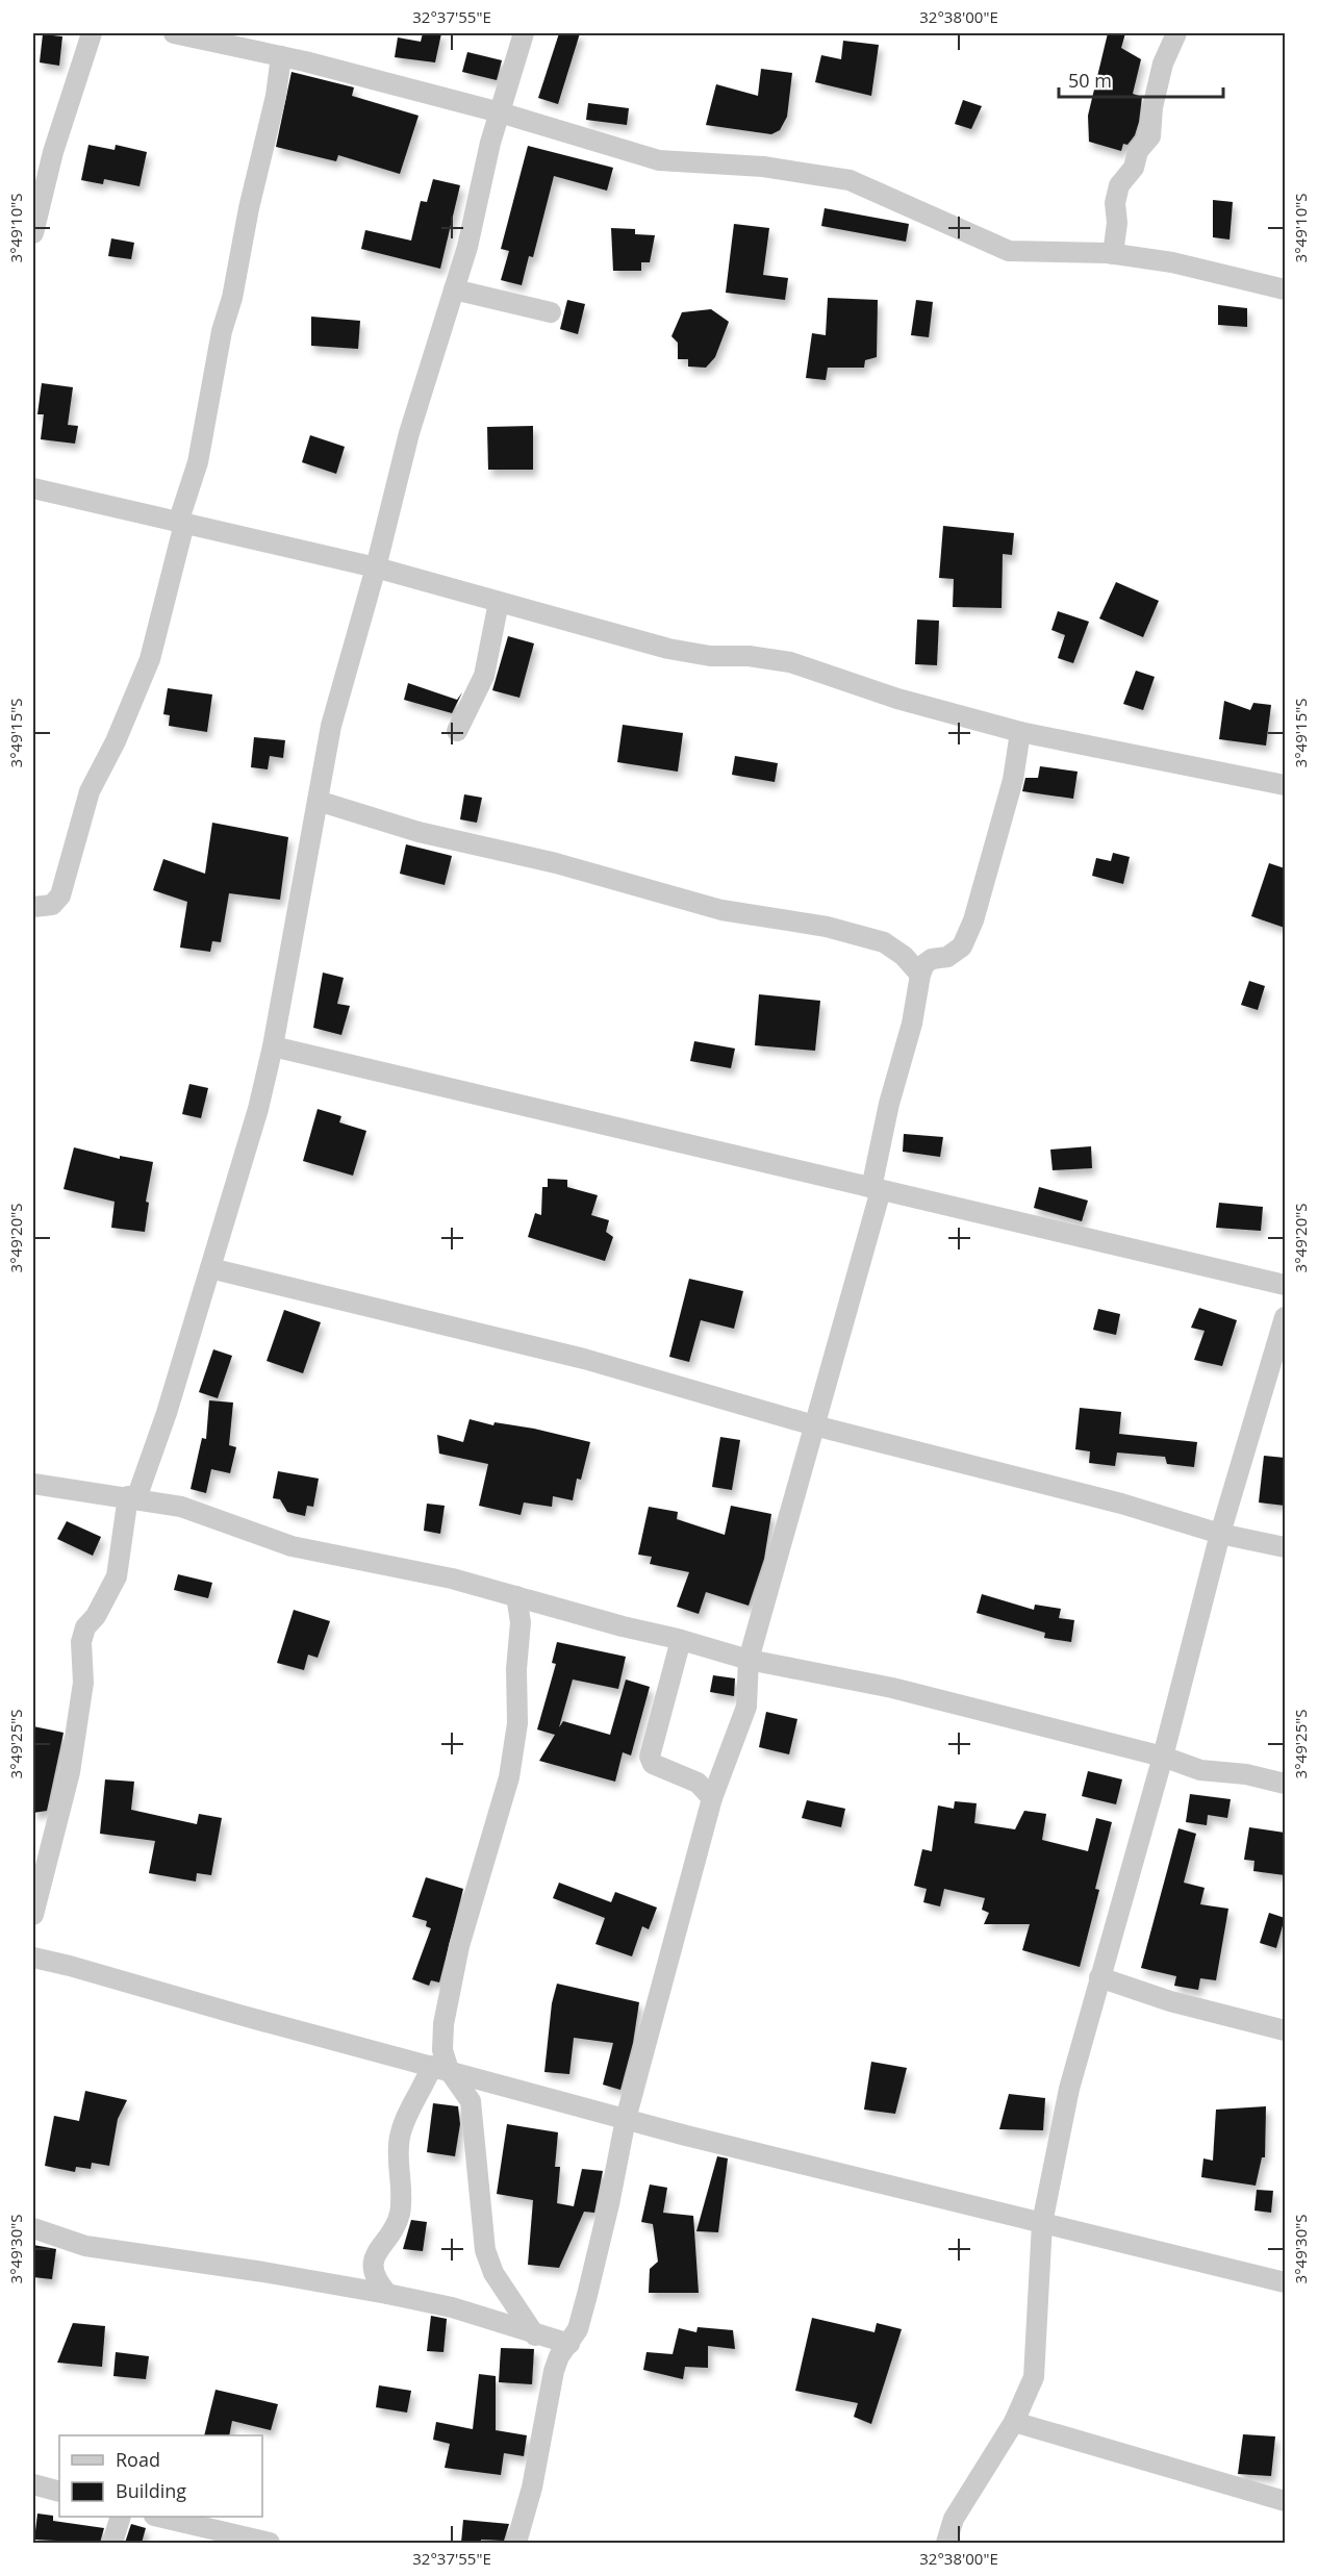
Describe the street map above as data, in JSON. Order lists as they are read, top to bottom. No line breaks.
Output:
{"legend":["Road","Building"],"scale_bar":"50 m","coordinates":["32°37'55\"E","32°38'00\"E","3°49'10\"S","3°49'15\"S","3°49'20\"S","3°49'25\"S","3°49'30\"S"]}
